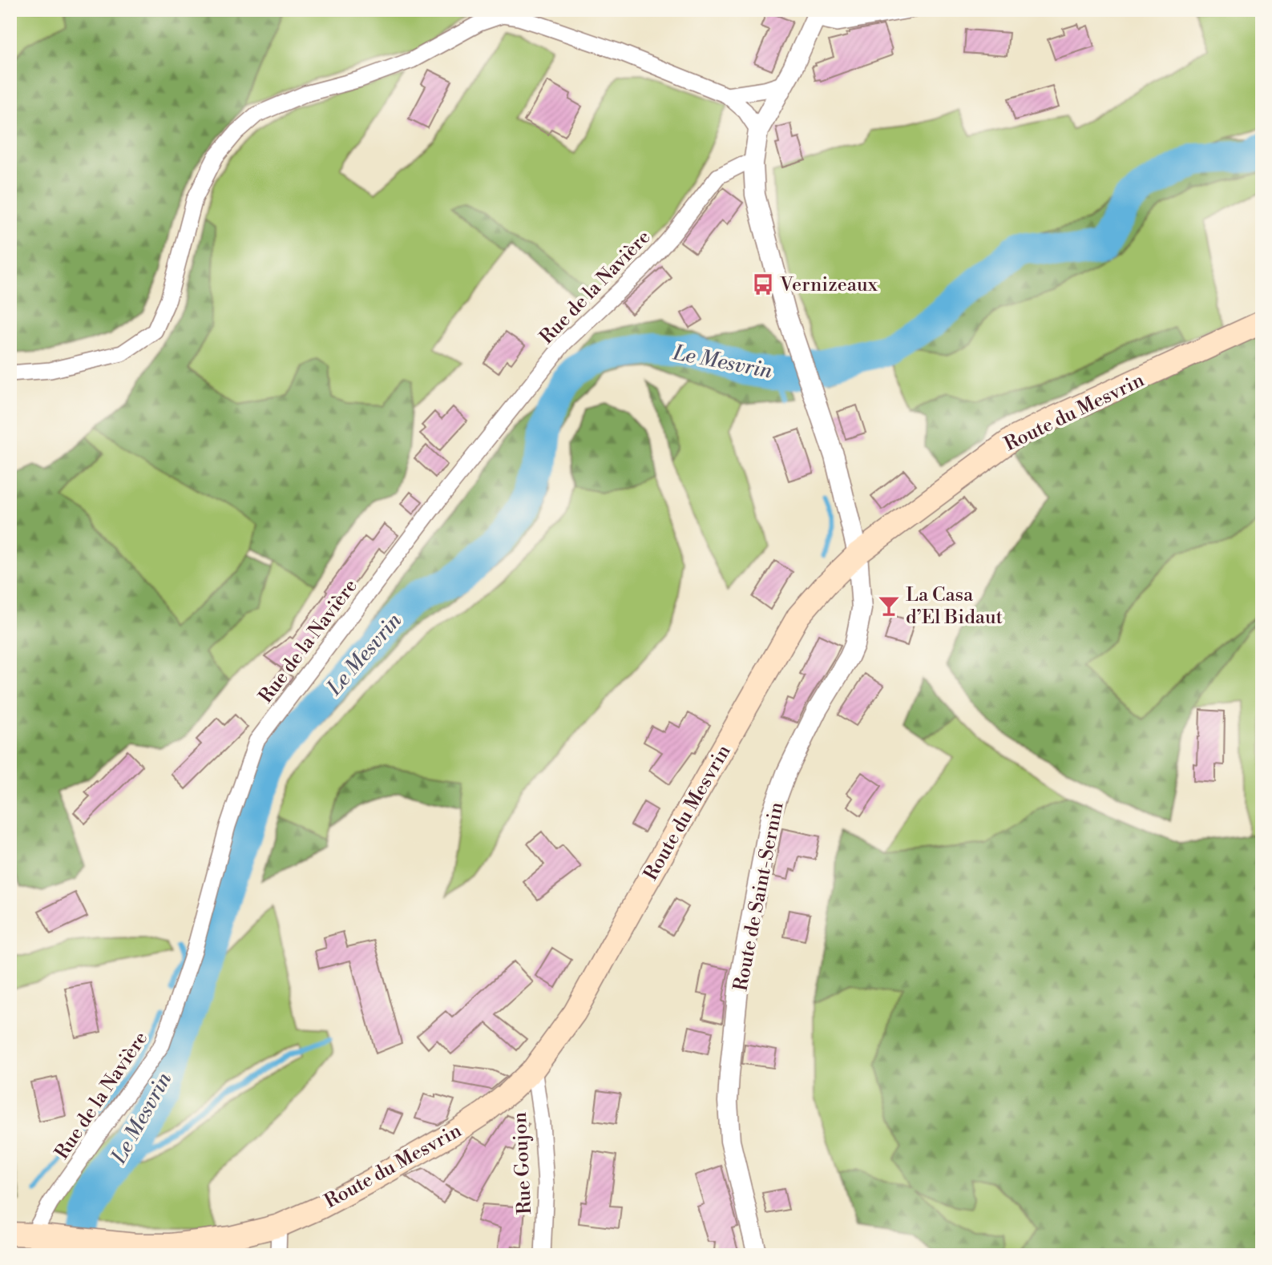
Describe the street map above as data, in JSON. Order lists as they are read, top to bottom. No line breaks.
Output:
{"streets":{"main road":["Route du Mesvrin"],"street":["Rue de la Navière","Route de Saint-Sernin","Rue Goujon"]},"crossings":[["Rue de la Navière","Route du Mesvrin"],["Rue de la Navière","Route de Saint-Sernin"],["Route du Mesvrin","Route de Saint-Sernin"],["Route du Mesvrin","Rue Goujon"]],"water":["Le Mesvrin"],"places":{"bus stop":["Vernizeaux"],"bar":["La Casa d’El Bidaut"]}}
